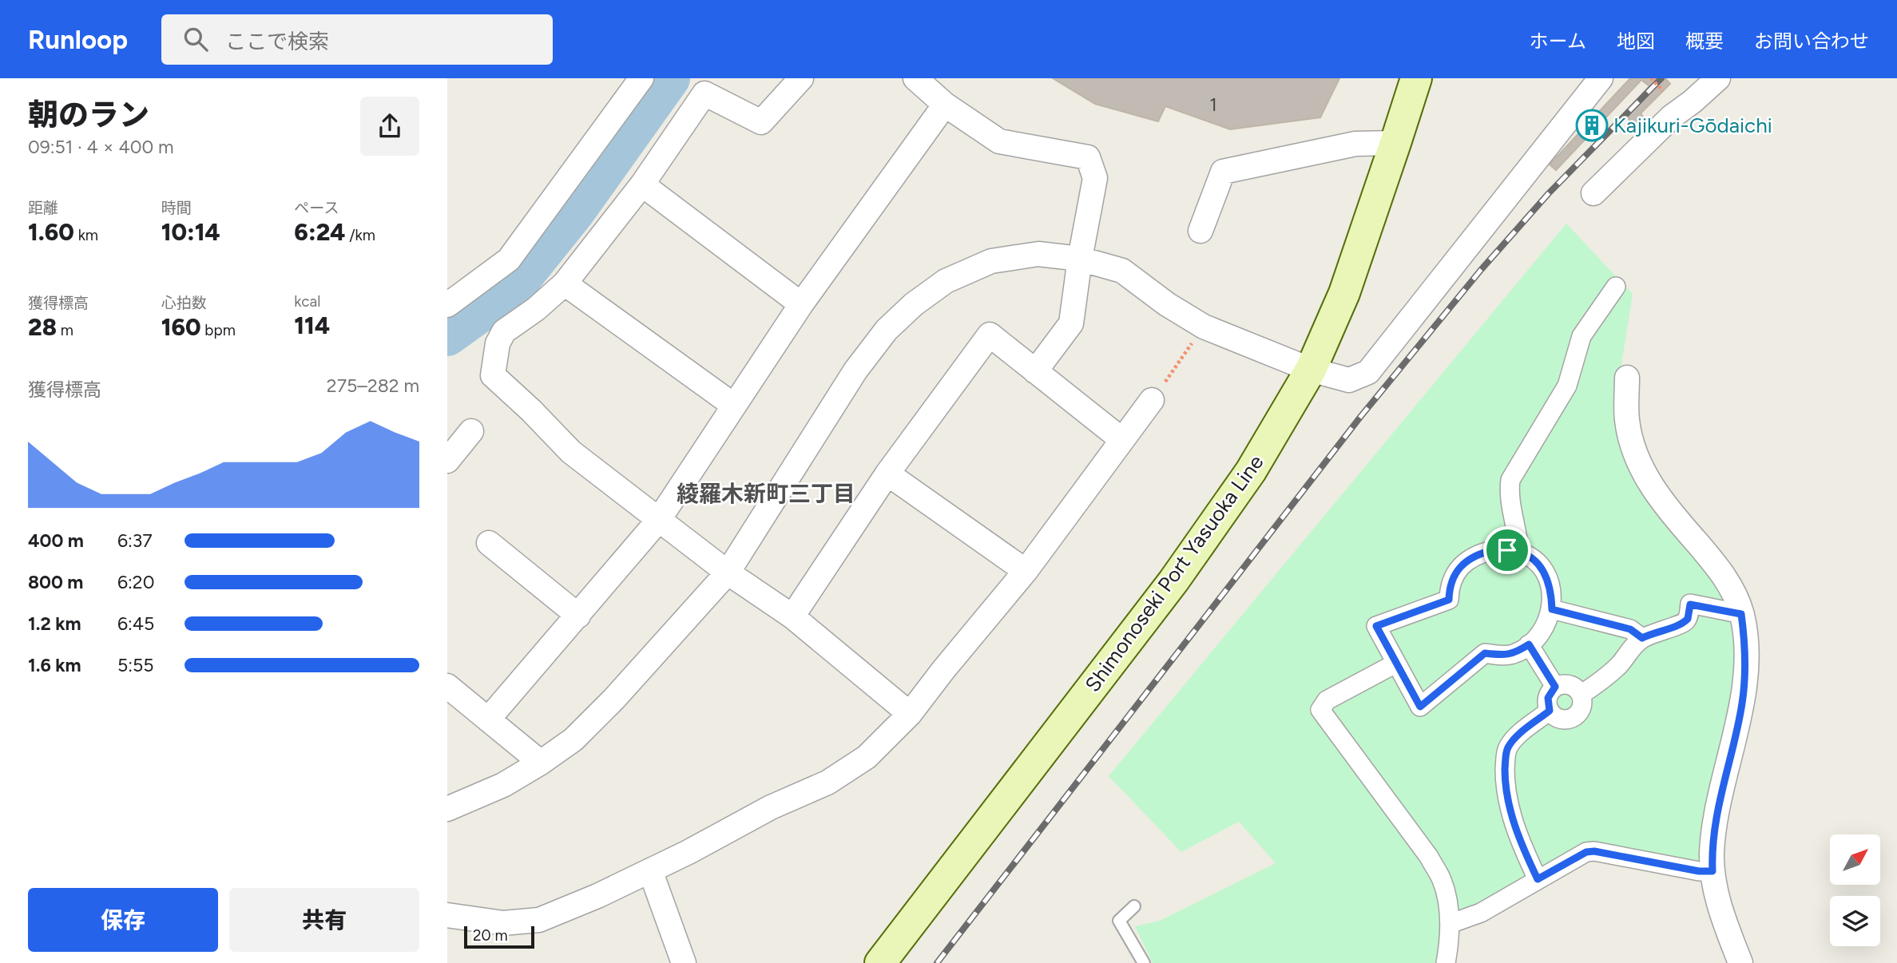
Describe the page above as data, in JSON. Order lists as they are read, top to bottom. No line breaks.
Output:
{"streets":{"main road":["Shimonoseki Port Yasuoka Line"]},"districts":["綾羅木新町三丁目"],"places":{"building":["Kajikuri-Gōdaichi"]},"house_numbers":["1"],"scale_bar":"20 m","north":"top right","page":{"header":"Runloop","search":"ここで検索","nav":["ホーム","地図","概要","お問い合わせ"],"heading":["朝のラン","09:51 · 4 × 400 m"],"stats":[["距離","1.60 km"],["時間","10:14"],["ペース","6:24 /km"],["獲得標高","28 m"],["心拍数","160 bpm"],["kcal","114"]],"chart":["獲得標高","275–282 m"],"list":[{"name":"400 m","note":"6:37"},{"name":"800 m","note":"6:20"},{"name":"1.2 km","note":"6:45"},{"name":"1.6 km","note":"5:55"}],"buttons":["保存","共有"],"scale":"20 m"}}
